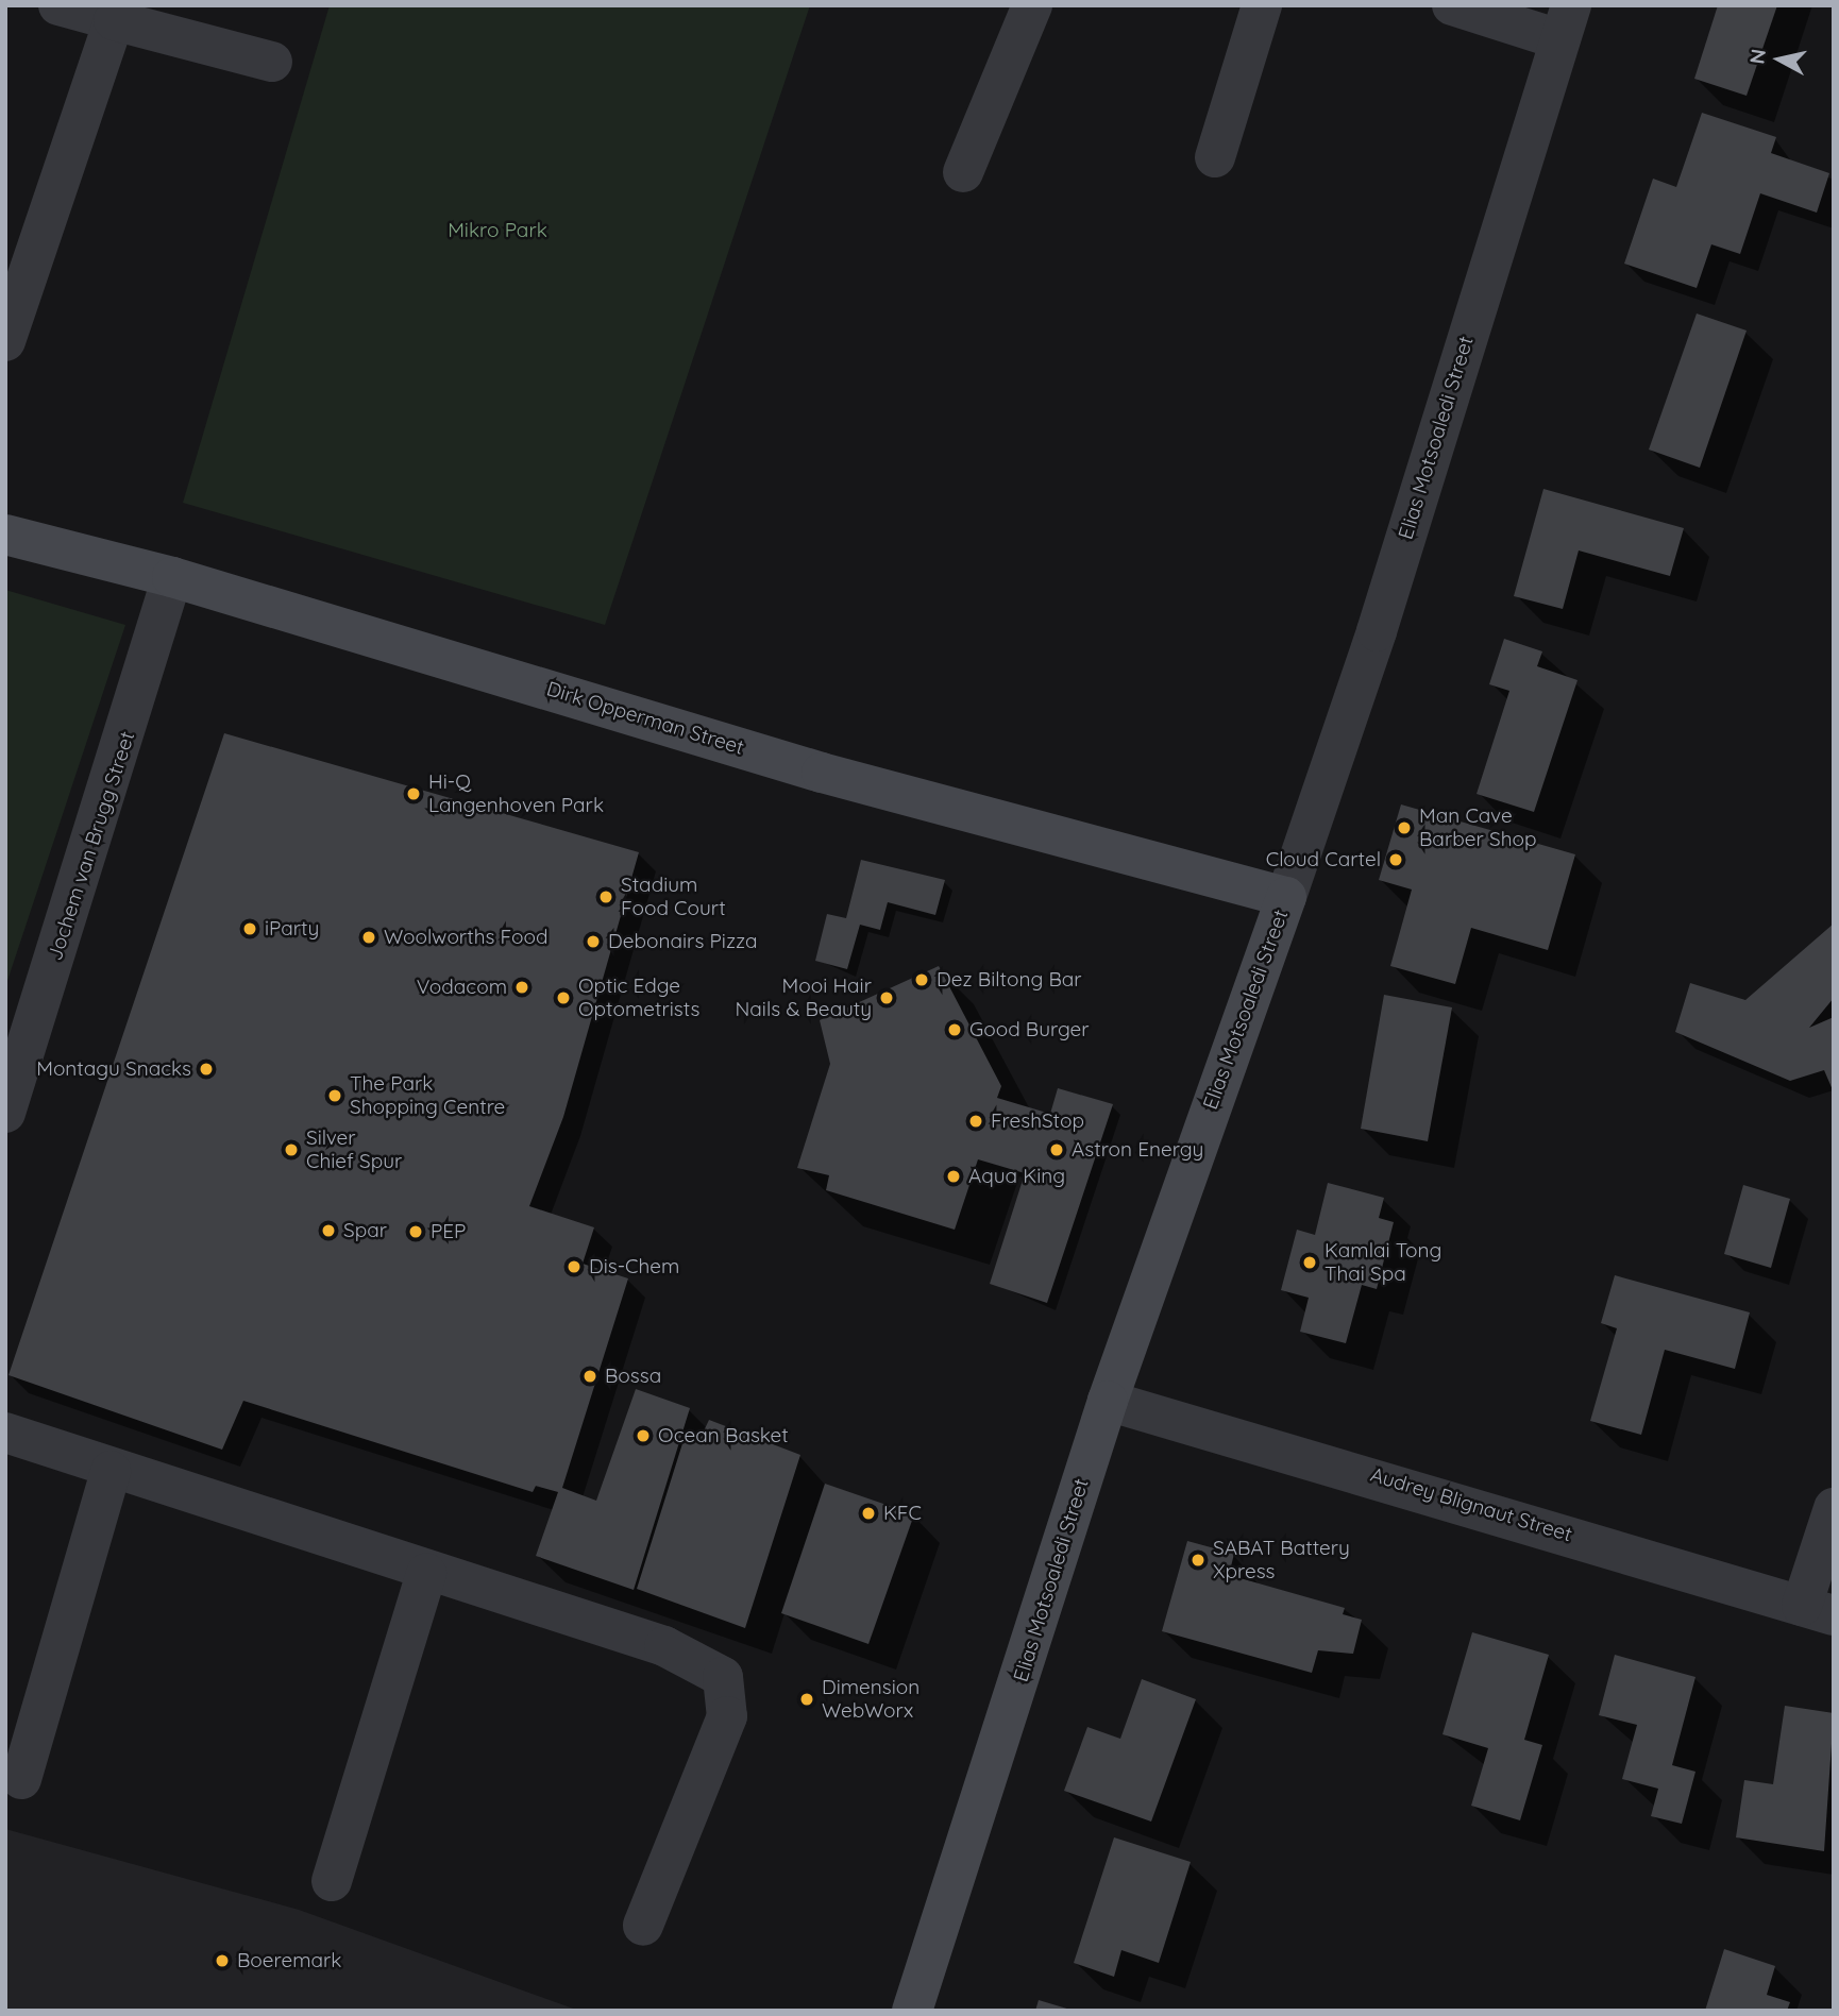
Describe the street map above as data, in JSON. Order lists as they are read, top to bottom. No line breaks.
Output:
{"streets":{"street":["Elias Motsoaledi Street","Dirk Opperman Street","Jochem van Brugg Street","Audrey Blignaut Street"]},"crossings":[["Elias Motsoaledi Street","Dirk Opperman Street"],["Elias Motsoaledi Street","Audrey Blignaut Street"],["Dirk Opperman Street","Jochem van Brugg Street"]],"parks":["Mikro Park"],"places":["Hi-Q Langenhoven Park","Man Cave Barber Shop","Cloud Cartel","Stadium Food Court","iParty","Woolworths Food","Debonairs Pizza","Dez Biltong Bar","Vodacom","Optic Edge Optometrists","Mooi Hair Nails & Beauty","Good Burger","Montagu Snacks","The Park Shopping Centre","FreshStop","Silver Chief Spur","Astron Energy","Aqua King","Spar","PEP","Kamlai Tong Thai Spa","Dis-Chem","Bossa","Ocean Basket","KFC","SABAT Battery Xpress","Dimension WebWorx","Boeremark"],"north":"left"}
